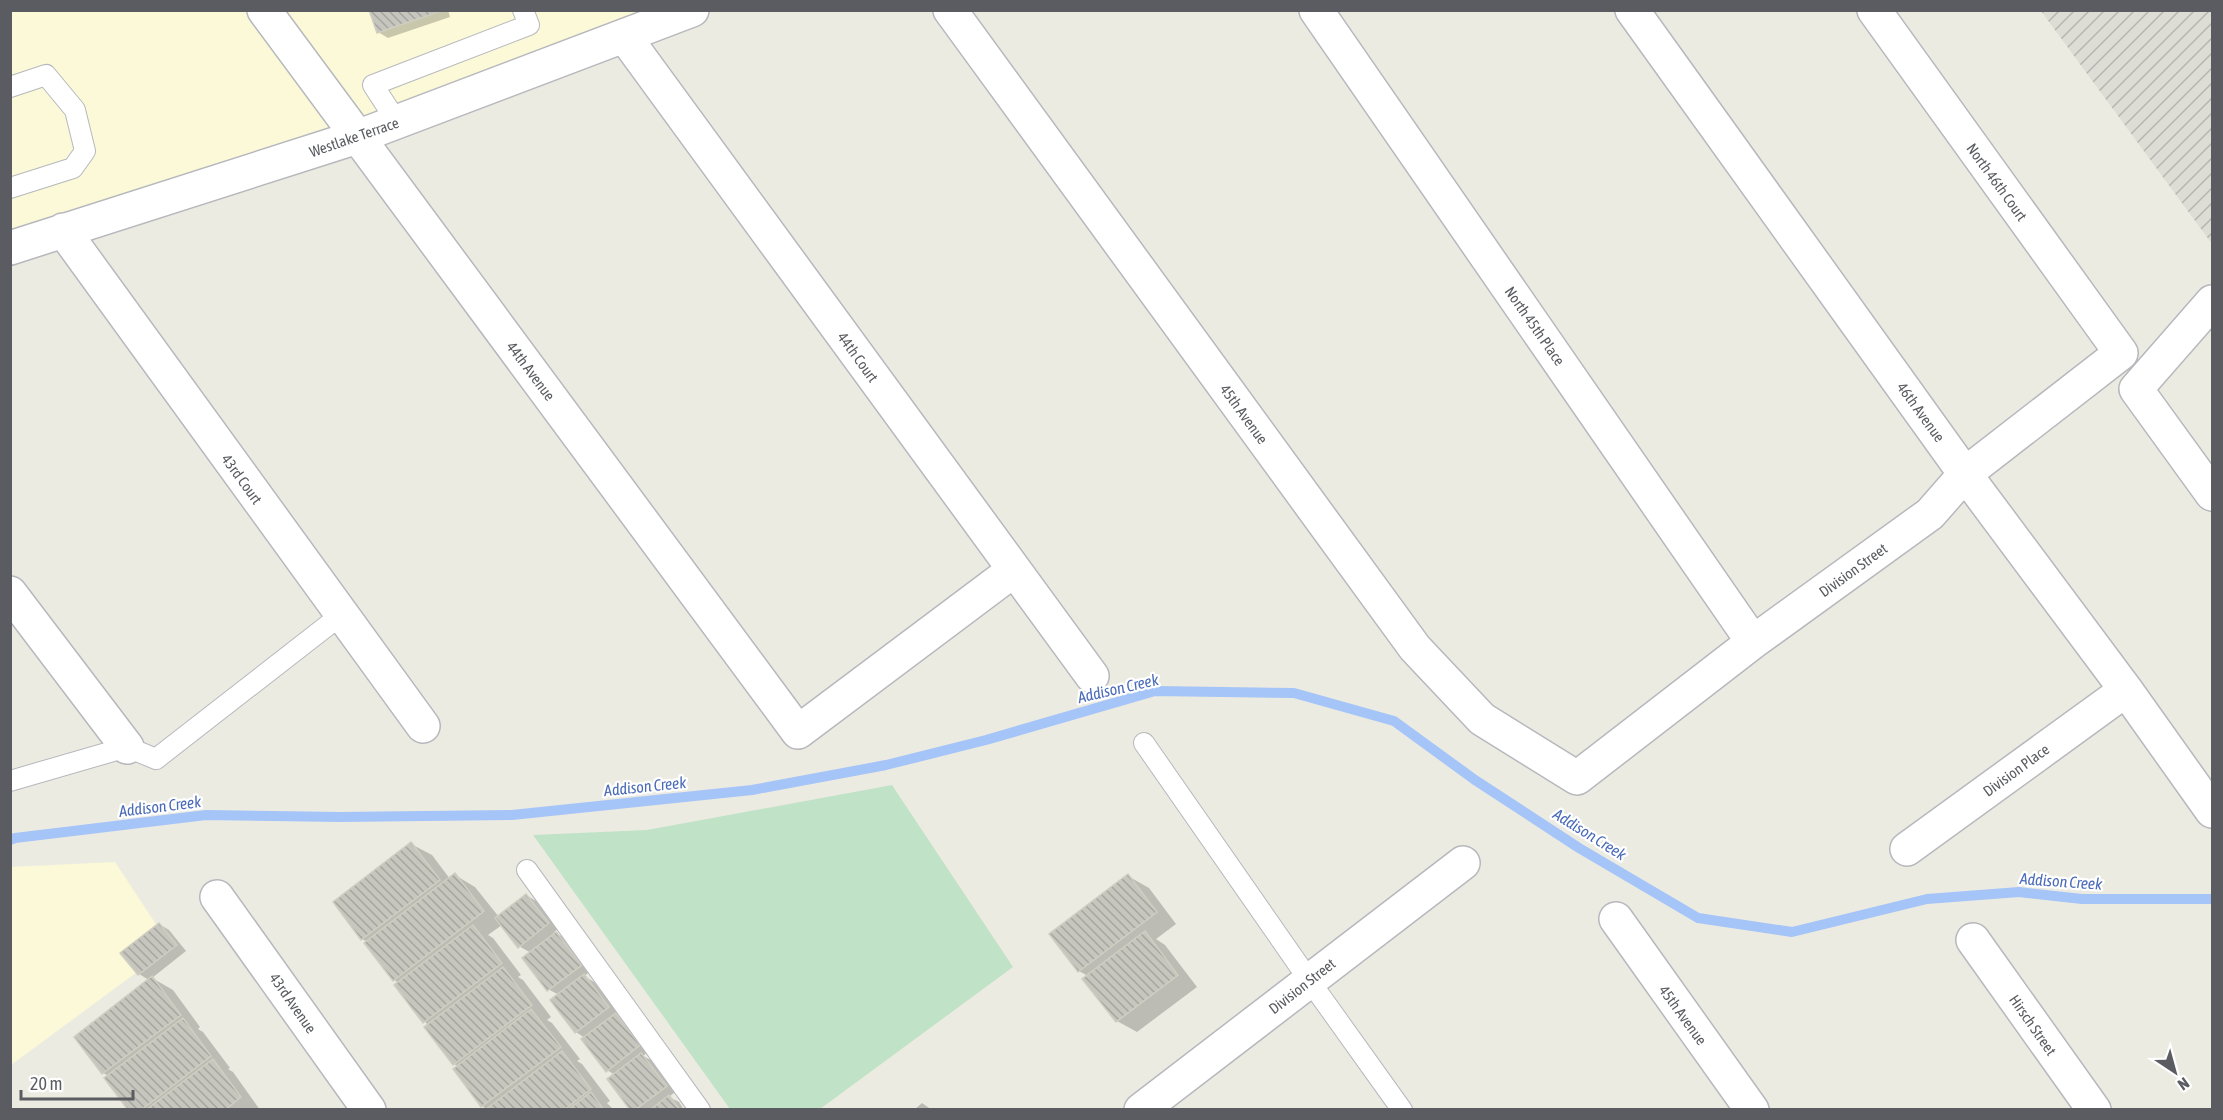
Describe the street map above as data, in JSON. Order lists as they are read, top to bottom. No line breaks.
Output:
{"streets":{"street":["Westlake Terrace","North 46th Court","North 45th Place","44th Court","44th Avenue","46th Avenue","45th Avenue","43rd Court","Division Street","Division Place","43rd Avenue","Hirsch Street"]},"crossings":[["Westlake Terrace","44th Court"],["Westlake Terrace","44th Avenue"],["Westlake Terrace","43rd Court"],["North 46th Court","Division Street"],["North 45th Place","Division Street"],["44th Court","44th Avenue"],["46th Avenue","Division Street"],["46th Avenue","Division Place"],["45th Avenue","Division Street"]],"water":["Addison Creek"],"scale_bar":"20 m","north":"bottom right"}
